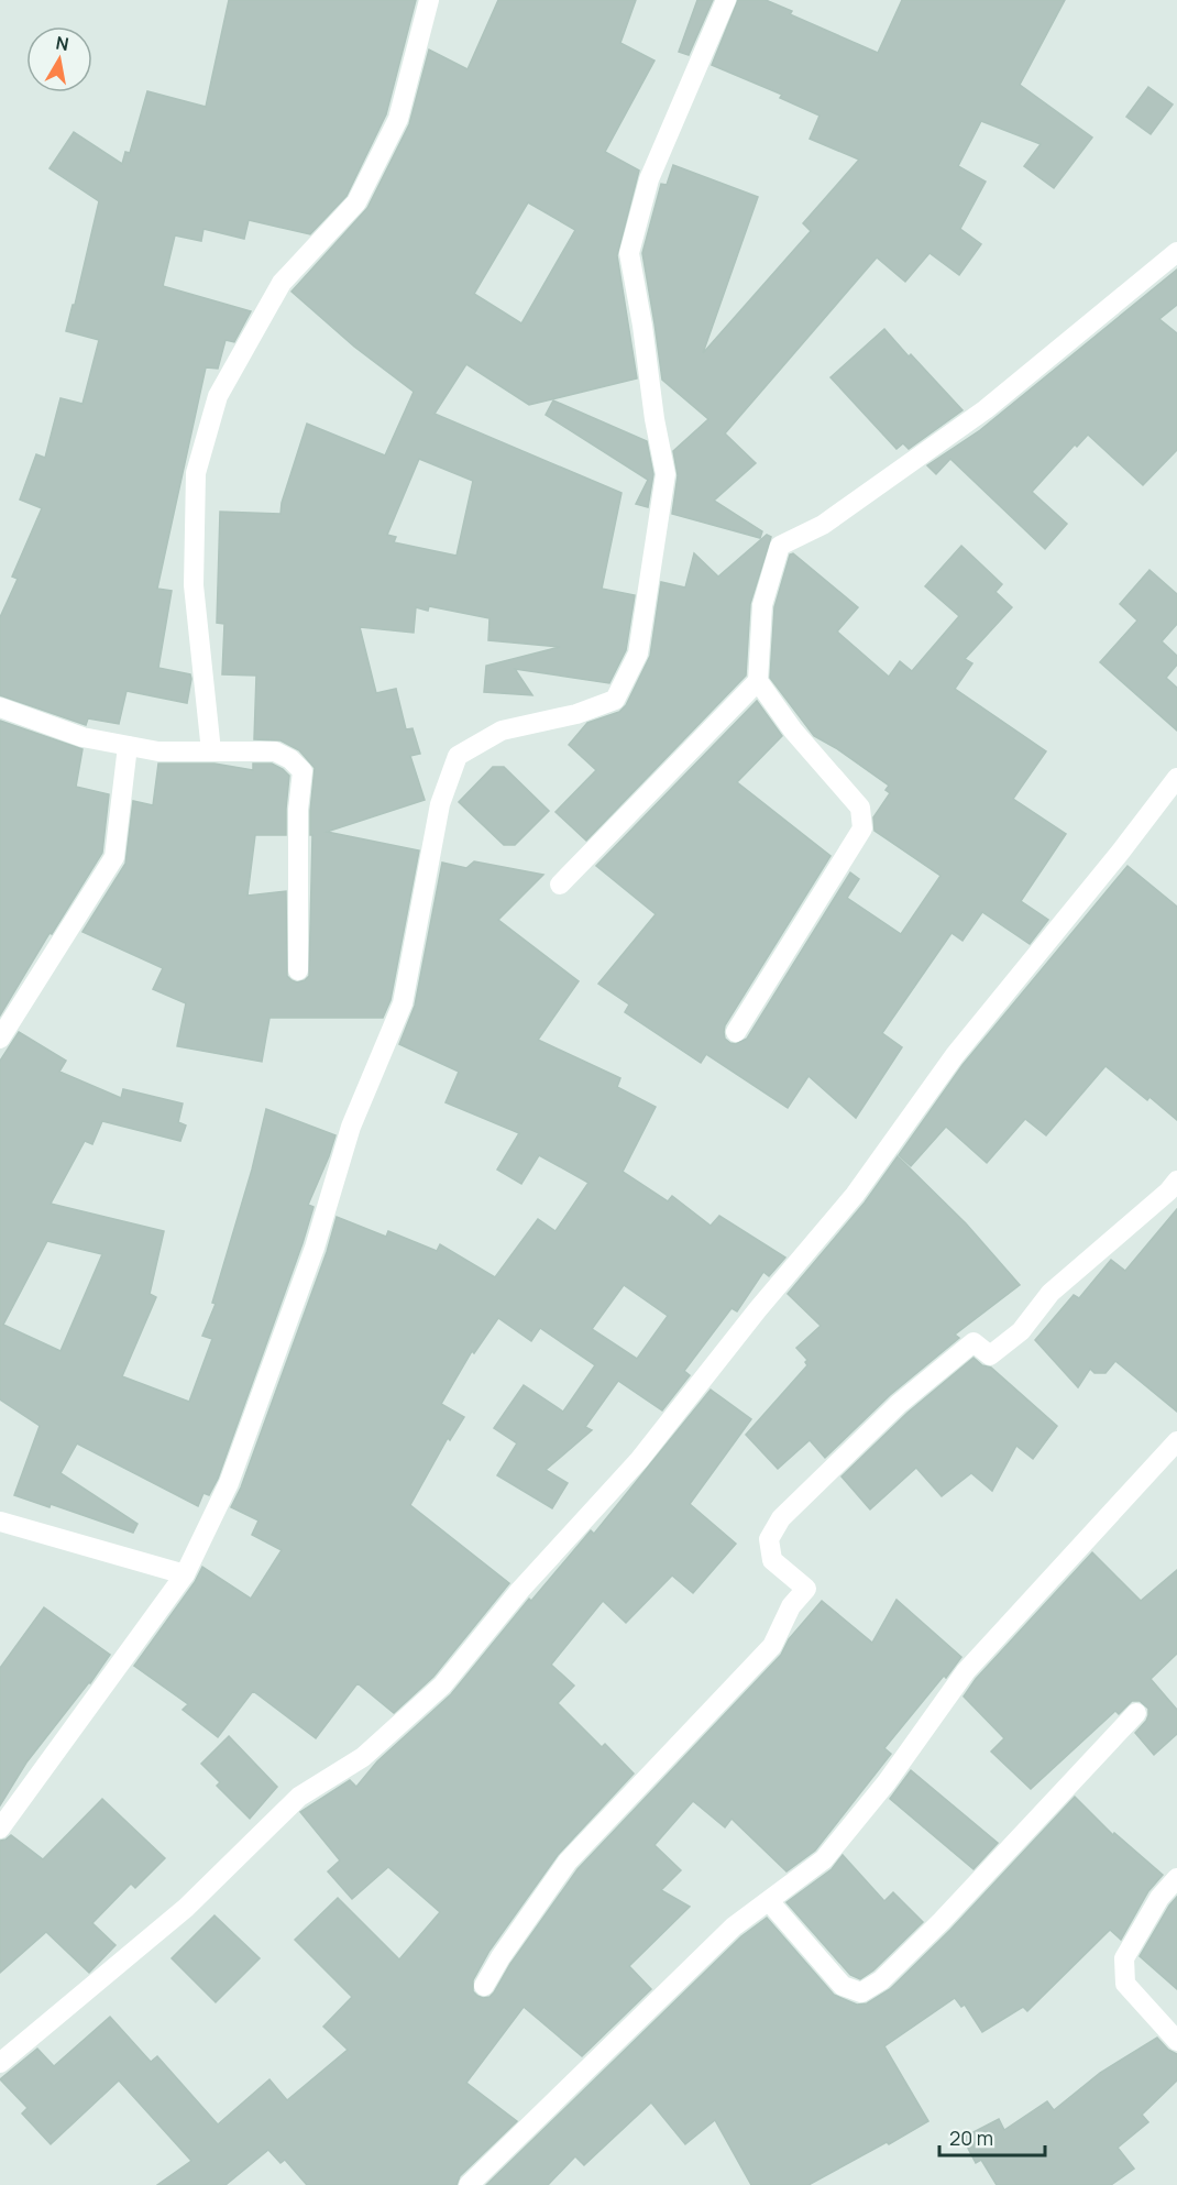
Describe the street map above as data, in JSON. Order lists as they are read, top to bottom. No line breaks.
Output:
{"scale_bar":"20 m","north":"top"}
